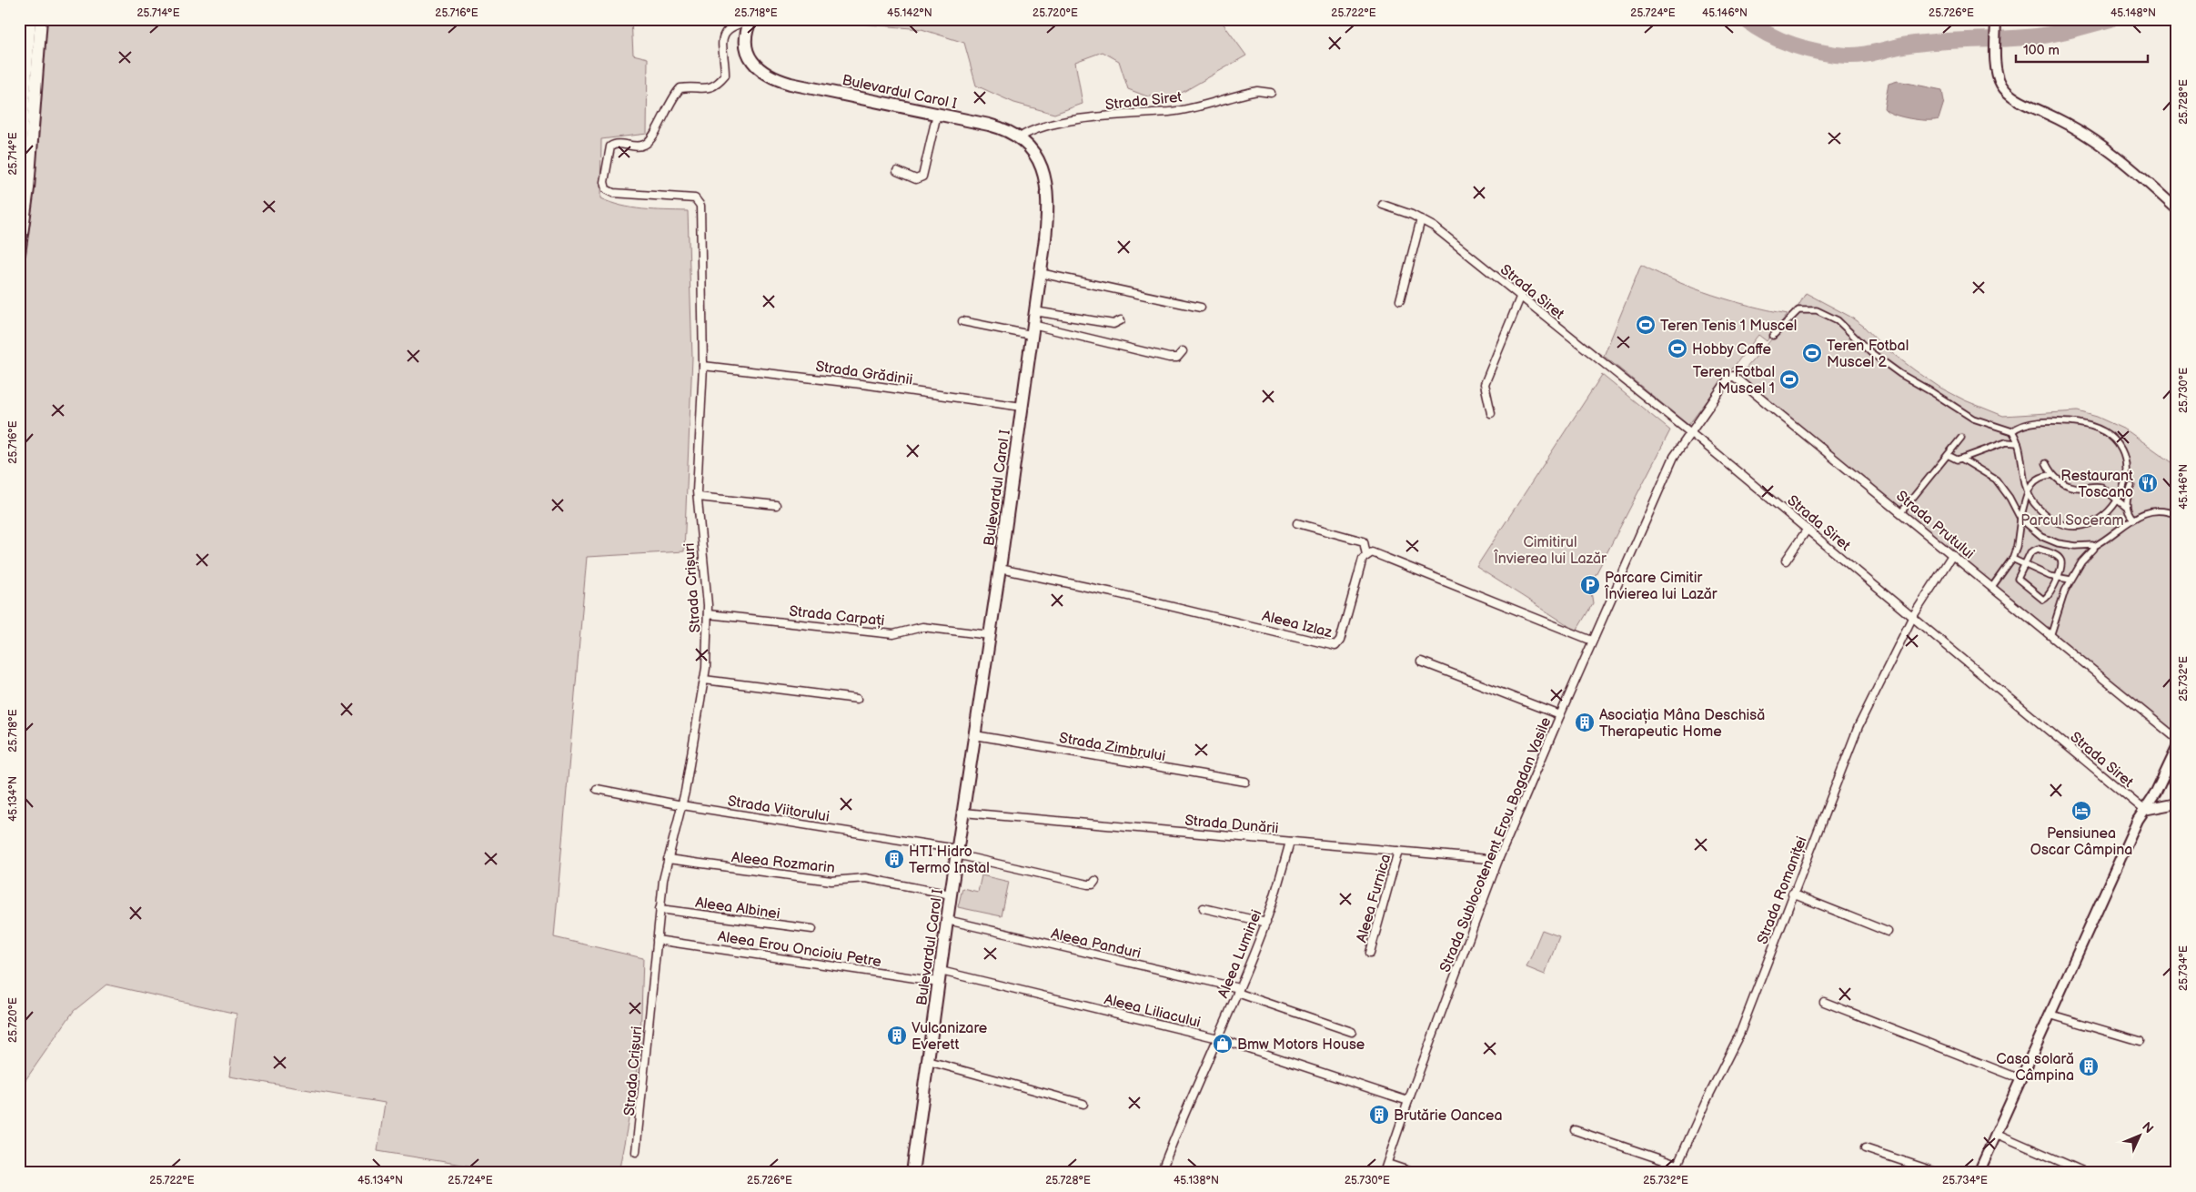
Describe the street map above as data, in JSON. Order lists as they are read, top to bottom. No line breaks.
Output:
{"streets":{"main road":["Bulevardul Carol I"],"street":["Strada Siret","Strada Grădinii","Strada Prutului","Strada Crișuri","Strada Carpați","Aleea Izlaz","Strada Zimbrului","Strada Viitorului","Strada Dunării","Strada Sublocotenent Erou Bogdan Vasile","Aleea Rozmarin","Strada Romaniței","Aleea Furnica","Aleea Albinei","Aleea Panduri","Aleea Erou Oncioiu Petre","Aleea Luminei","Aleea Liliacului"]},"crossings":[["Bulevardul Carol I","Strada Siret"],["Bulevardul Carol I","Strada Grădinii"],["Bulevardul Carol I","Strada Crișuri"],["Bulevardul Carol I","Strada Carpați"],["Bulevardul Carol I","Aleea Izlaz"],["Bulevardul Carol I","Strada Zimbrului"],["Bulevardul Carol I","Strada Viitorului"],["Bulevardul Carol I","Strada Dunării"],["Bulevardul Carol I","Aleea Rozmarin"],["Bulevardul Carol I","Aleea Panduri"],["Bulevardul Carol I","Aleea Erou Oncioiu Petre"],["Bulevardul Carol I","Aleea Liliacului"],["Strada Siret","Strada Prutului"],["Strada Siret","Strada Sublocotenent Erou Bogdan Vasile"],["Strada Siret","Strada Romaniței"],["Strada Grădinii","Strada Crișuri"],["Strada Prutului","Strada Sublocotenent Erou Bogdan Vasile"],["Strada Prutului","Strada Romaniței"],["Strada Crișuri","Strada Carpați"],["Strada Crișuri","Strada Viitorului"],["Strada Crișuri","Aleea Rozmarin"],["Strada Crișuri","Aleea Albinei"],["Strada Crișuri","Aleea Erou Oncioiu Petre"],["Strada Dunării","Strada Sublocotenent Erou Bogdan Vasile"],["Strada Dunării","Aleea Furnica"],["Strada Dunării","Aleea Luminei"],["Strada Sublocotenent Erou Bogdan Vasile","Aleea Liliacului"],["Aleea Panduri","Aleea Luminei"],["Aleea Erou Oncioiu Petre","Aleea Liliacului"],["Aleea Luminei","Aleea Liliacului"]],"parks":["Parcul Soceram","Cimitirul Învierea lui Lazăr"],"places":{"sports":["Teren Tenis 1 Muscel","Hobby Caffe","Teren Fotbal Muscel 2","Teren Fotbal Muscel 1"],"restaurant":["Restaurant Toscano"],"parking":["Parcare Cimitir Învierea lui Lazăr"],"building":["Asociația Mâna Deschisă Therapeutic Home","HTI Hidro Termo Instal","Vulcanizare Everett","Casa solară Câmpina","Brutărie Oancea"],"hotel":["Pensiunea Oscar Câmpina"],"shop":["Bmw Motors House"]},"scale_bar":"100 m","north":"top right","coordinates":["25.714°E","25.716°E","25.718°E","45.142°N","25.720°E","25.722°E","25.724°E","45.146°N","25.726°E","45.148°N","25.728°E","25.730°E","25.732°E","45.134°N","25.734°E","45.138°N"]}
